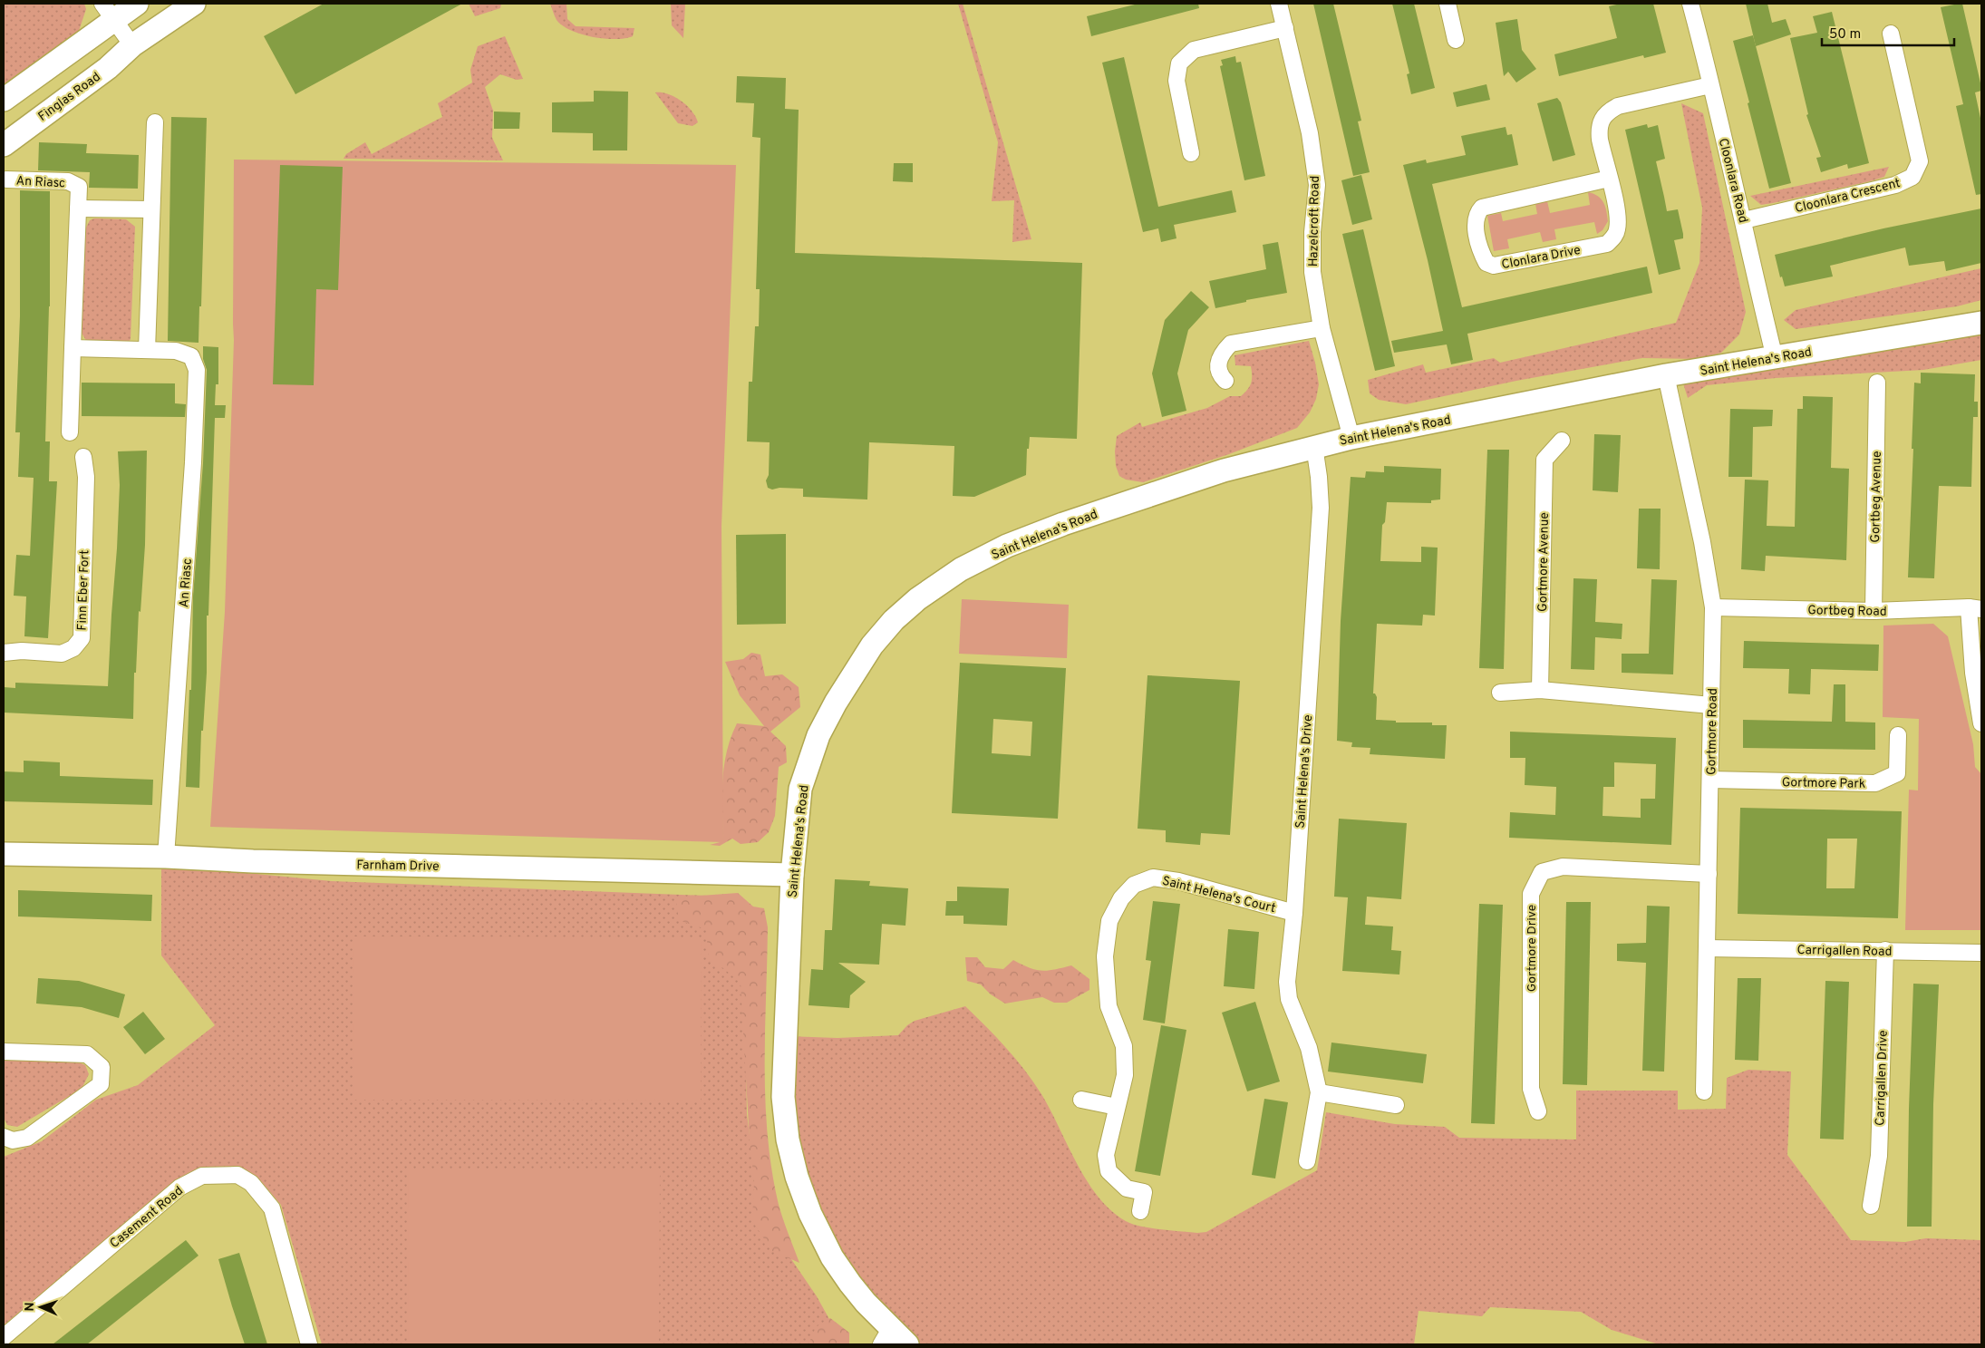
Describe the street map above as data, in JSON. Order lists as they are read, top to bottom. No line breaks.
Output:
{"streets":{"street":["Finglas Road","Cloonlara Road","An Riasc","Cloonlara Crescent","Hazelcroft Road","Clonlara Drive","Saint Helena's Road","Gortbeg Avenue","Gortmore Avenue","Finn Eber Fort","Gortbeg Road","Gortmore Road","Saint Helena's Drive","Gortmore Park","Farnham Drive","Saint Helena's Court","Gortmore Drive","Carrigallen Road","Carrigallen Drive","Casement Road"]},"crossings":[["Cloonlara Road","Cloonlara Crescent"],["Cloonlara Road","Clonlara Drive"],["Cloonlara Road","Saint Helena's Road"],["An Riasc","Farnham Drive"],["Hazelcroft Road","Saint Helena's Road"],["Saint Helena's Road","Gortmore Road"],["Saint Helena's Road","Saint Helena's Drive"],["Saint Helena's Road","Farnham Drive"],["Gortbeg Avenue","Gortbeg Road"],["Gortbeg Road","Gortmore Road"],["Gortmore Road","Gortmore Park"],["Gortmore Road","Gortmore Drive"],["Gortmore Road","Carrigallen Road"],["Saint Helena's Drive","Saint Helena's Court"],["Carrigallen Road","Carrigallen Drive"]],"scale_bar":"50 m","north":"left"}
